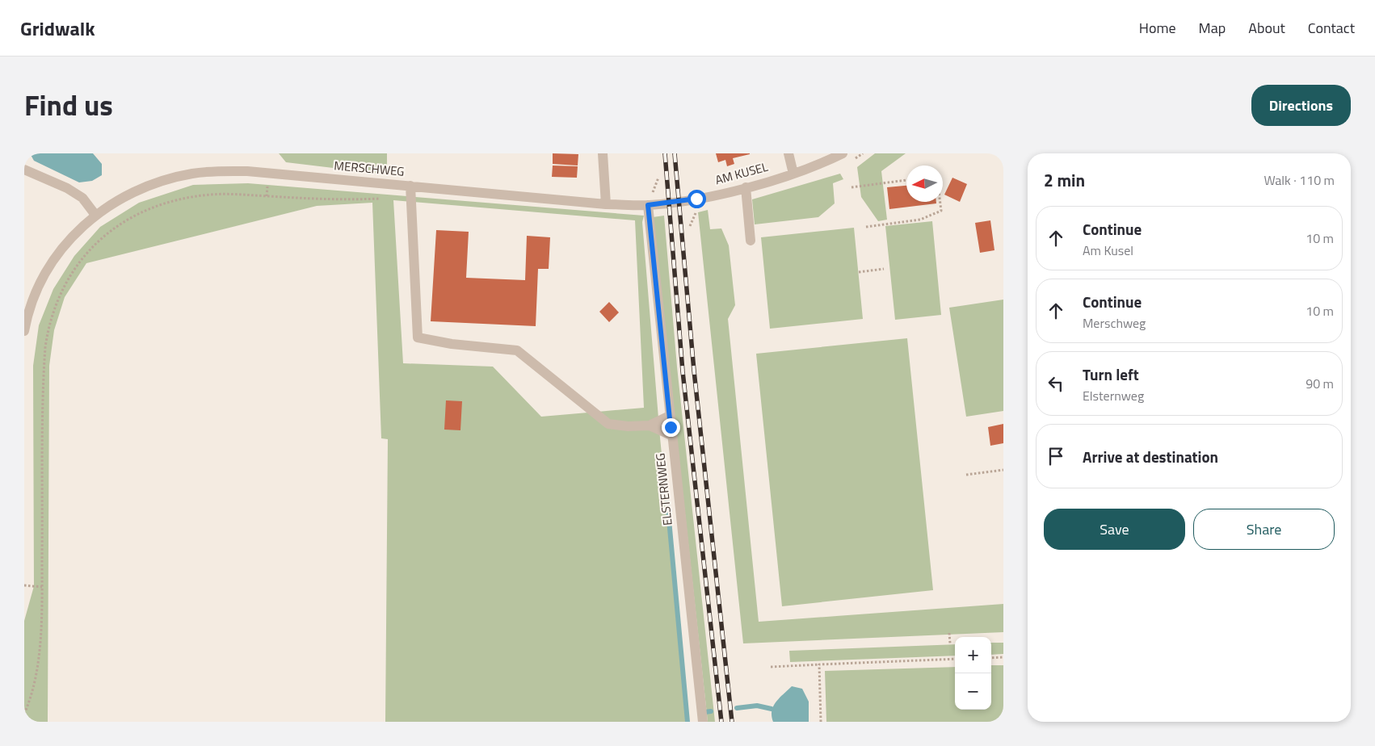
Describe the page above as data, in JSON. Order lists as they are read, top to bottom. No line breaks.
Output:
{"streets":{"street":["MERSCHWEG","AM KUSEL","ELSTERNWEG"]},"crossings":[["MERSCHWEG","AM KUSEL"],["MERSCHWEG","ELSTERNWEG"]],"north":"left","page":{"header":"Gridwalk","nav":["Home","Map","About","Contact"],"title":"Find us","buttons":["Directions",["Save","Share"]],"heading":["2 min","Walk · 110 m"],"list":[["Continue","Am Kusel","10 m"],["Continue","Merschweg","10 m"],["Turn left","Elsternweg","90 m"],"Arrive at destination"],"map_buttons":["+","−"]}}
